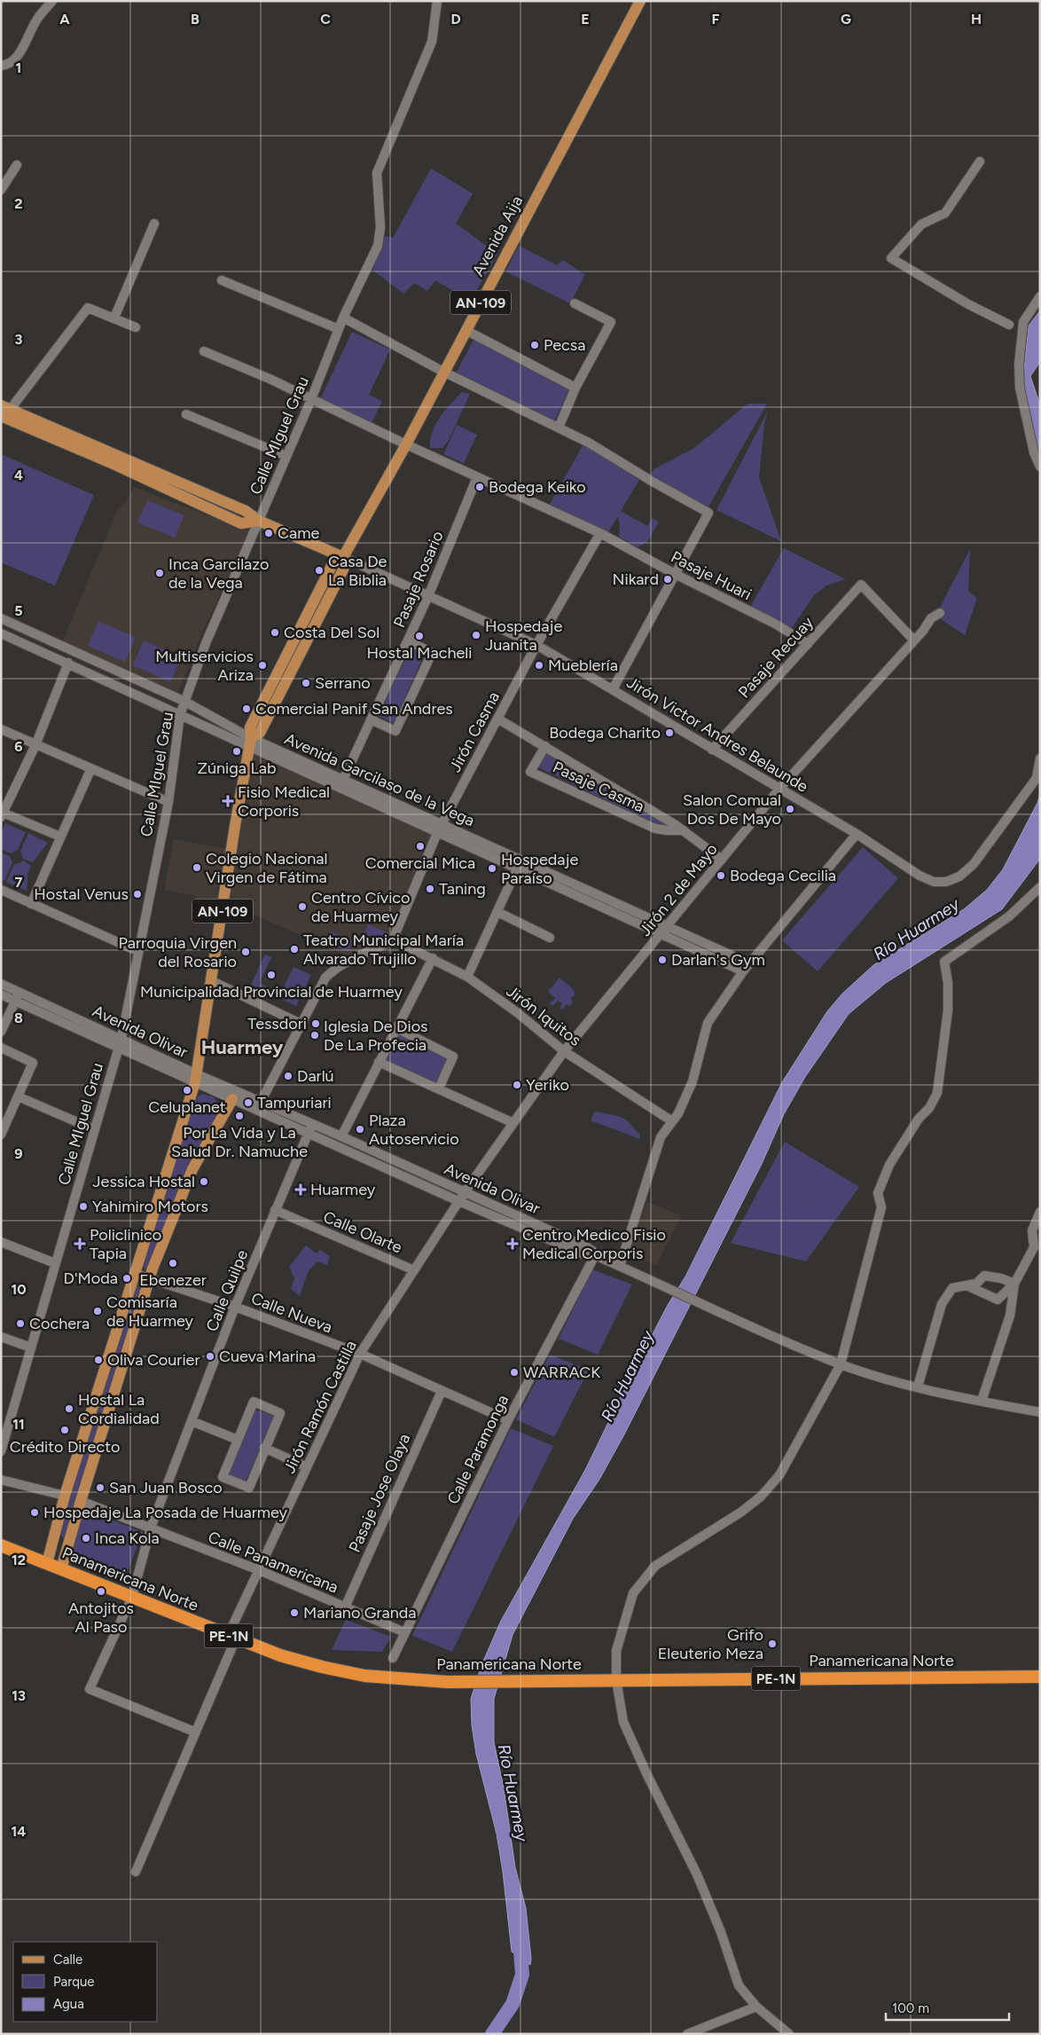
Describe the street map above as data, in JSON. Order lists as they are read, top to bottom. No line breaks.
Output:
{"streets":{"highway":["Panamericana Norte","PE-1N"],"main road":["Avenida Aija","AN-109"],"street":["Calle MIguel Grau","Pasaje Huari","Pasaje Rosario","Pasaje Recuay","Jirón Casma","Jirón Victor Andres Belaunde","Avenida Garcilaso de la Vega","Pasaje Casma","Jirón 2 de Mayo","Jirón Iquitos","Avenida Olivar","Calle Olarte","Calle Quilpe","Calle Nueva","Jirón Ramón Castilla","Calle Paramonga","Pasaje Jose Olaya","Calle Panamericana"]},"crossings":[["Avenida Aija","AN-109"],["Avenida Aija","Pasaje Huari"],["Avenida Aija","Jirón Victor Andres Belaunde"],["Avenida Aija","Avenida Garcilaso de la Vega"],["Avenida Aija","Avenida Olivar"],["AN-109","Avenida Olivar"],["AN-109","Calle Nueva"],["AN-109","Panamericana Norte"],["Calle MIguel Grau","Pasaje Huari"],["Calle MIguel Grau","Avenida Garcilaso de la Vega"],["Calle MIguel Grau","Avenida Olivar"],["Pasaje Huari","Pasaje Rosario"],["Pasaje Huari","Pasaje Recuay"],["Pasaje Huari","Jirón Casma"],["Pasaje Rosario","Jirón Victor Andres Belaunde"],["Pasaje Rosario","Avenida Garcilaso de la Vega"],["Pasaje Recuay","Jirón Victor Andres Belaunde"],["Pasaje Recuay","Jirón 2 de Mayo"],["Jirón Casma","Jirón Victor Andres Belaunde"],["Jirón Casma","Avenida Garcilaso de la Vega"],["Jirón Casma","Pasaje Casma"],["Jirón Casma","Jirón Iquitos"],["Jirón Victor Andres Belaunde","Jirón 2 de Mayo"],["Avenida Garcilaso de la Vega","Jirón 2 de Mayo"],["Pasaje Casma","Jirón 2 de Mayo"],["Jirón 2 de Mayo","Jirón Iquitos"],["Jirón 2 de Mayo","Avenida Olivar"],["Jirón 2 de Mayo","Jirón Ramón Castilla"],["Avenida Olivar","Calle Quilpe"],["Avenida Olivar","Jirón Ramón Castilla"],["Avenida Olivar","Calle Paramonga"],["Calle Olarte","Calle Quilpe"],["Calle Olarte","Jirón Ramón Castilla"],["Calle Quilpe","Calle Nueva"],["Calle Quilpe","Jirón Ramón Castilla"],["Calle Quilpe","Calle Panamericana"],["Calle Quilpe","Panamericana Norte"],["Calle Nueva","Jirón Ramón Castilla"],["Calle Nueva","Calle Paramonga"],["Calle Nueva","Pasaje Jose Olaya"],["Jirón Ramón Castilla","Calle Panamericana"],["Jirón Ramón Castilla","Panamericana Norte"],["Calle Paramonga","Calle Panamericana"],["Pasaje Jose Olaya","Calle Panamericana"]],"districts":["Huarmey"],"water":["Río Huarmey"],"places":{"other":["Pecsa","Bodega Keiko","Came","Casa De La Biblia","Inca Garcilazo de la Vega","Nikard","Costa Del Sol","Hospedaje Juanita","Hostal Macheli","Multiservicios Ariza","Mueblería","Serrano","Comercial Panif San Andres","Bodega Charito","Zúniga Lab","Salon Comual Dos De Mayo","Comercial Mica","Colegio Nacional Virgen de Fátima","Hospedaje Paraíso","Bodega Cecilia","Taning","Hostal Venus","Centro Cívico de Huarmey","Teatro Municipal María Alvarado Trujillo","Parroquia Virgen del Rosario","Darlan's Gym","Municipalidad Provincial de Huarmey","Tessdori","Iglesia De Dios De La Profecia","Darlú","Yeriko","Celuplanet","Tampuriari","Por La Vida y La Salud Dr. Namuche","Plaza Autoservicio","Jessica Hostal","Yahimiro Motors","Ebenezer","D'Moda","Comisaría de Huarmey","Cochera","Cueva Marina","Oliva Courier","WARRACK","Hostal La Cordialidad","Crédito Directo","San Juan Bosco","Hospedaje La Posada de Huarmey","Inca Kola","Antojitos Al Paso","Mariano Granda","Grifo Eleuterio Meza"],"health":["Fisio Medical Corporis","Huarmey","Policlinico Tapia","Centro Medico Fisio Medical Corporis"]},"legend":["Calle","Parque","Agua"],"scale_bar":"100 m","grid":{"columns":["A","B","C","D","E","F","G","H"],"rows":["1","2","3","4","5","6","7","8","9","10","11","12","13","14"]}}
